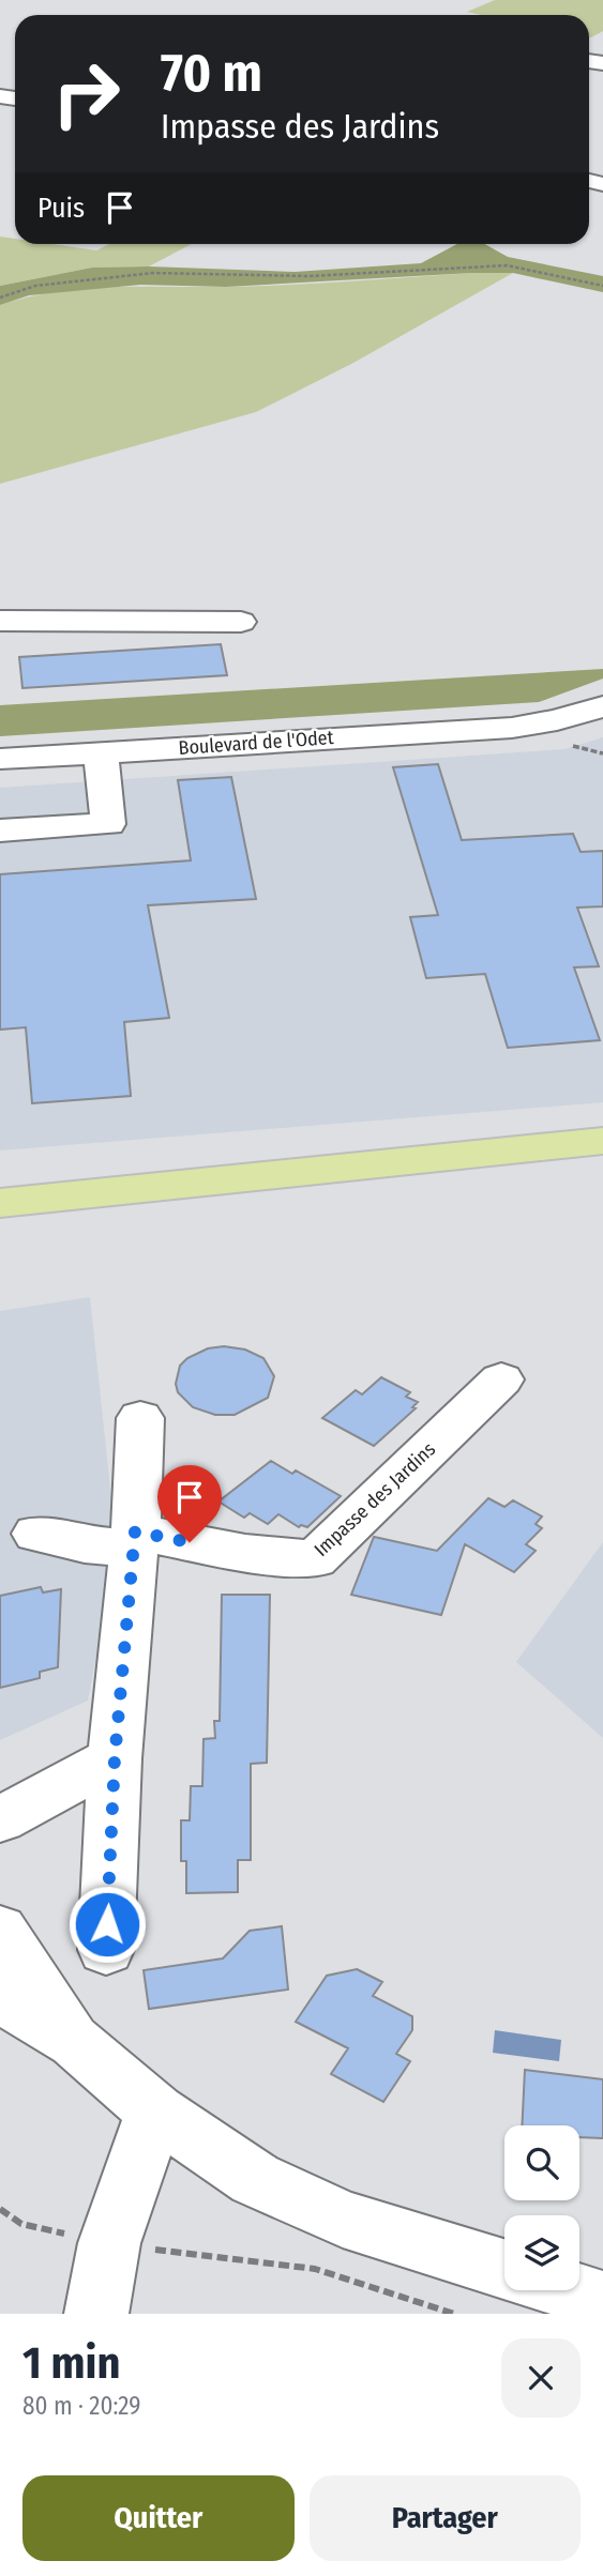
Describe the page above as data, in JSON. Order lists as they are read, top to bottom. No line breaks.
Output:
{"streets":{"street":["Boulevard de l'Odet","Impasse des Jardins"]},"page":{"turn":["70 m","Impasse des Jardins"],"then":"Puis","heading":["1 min","80 m · 20:29"],"buttons":["Quitter","Partager"]}}
